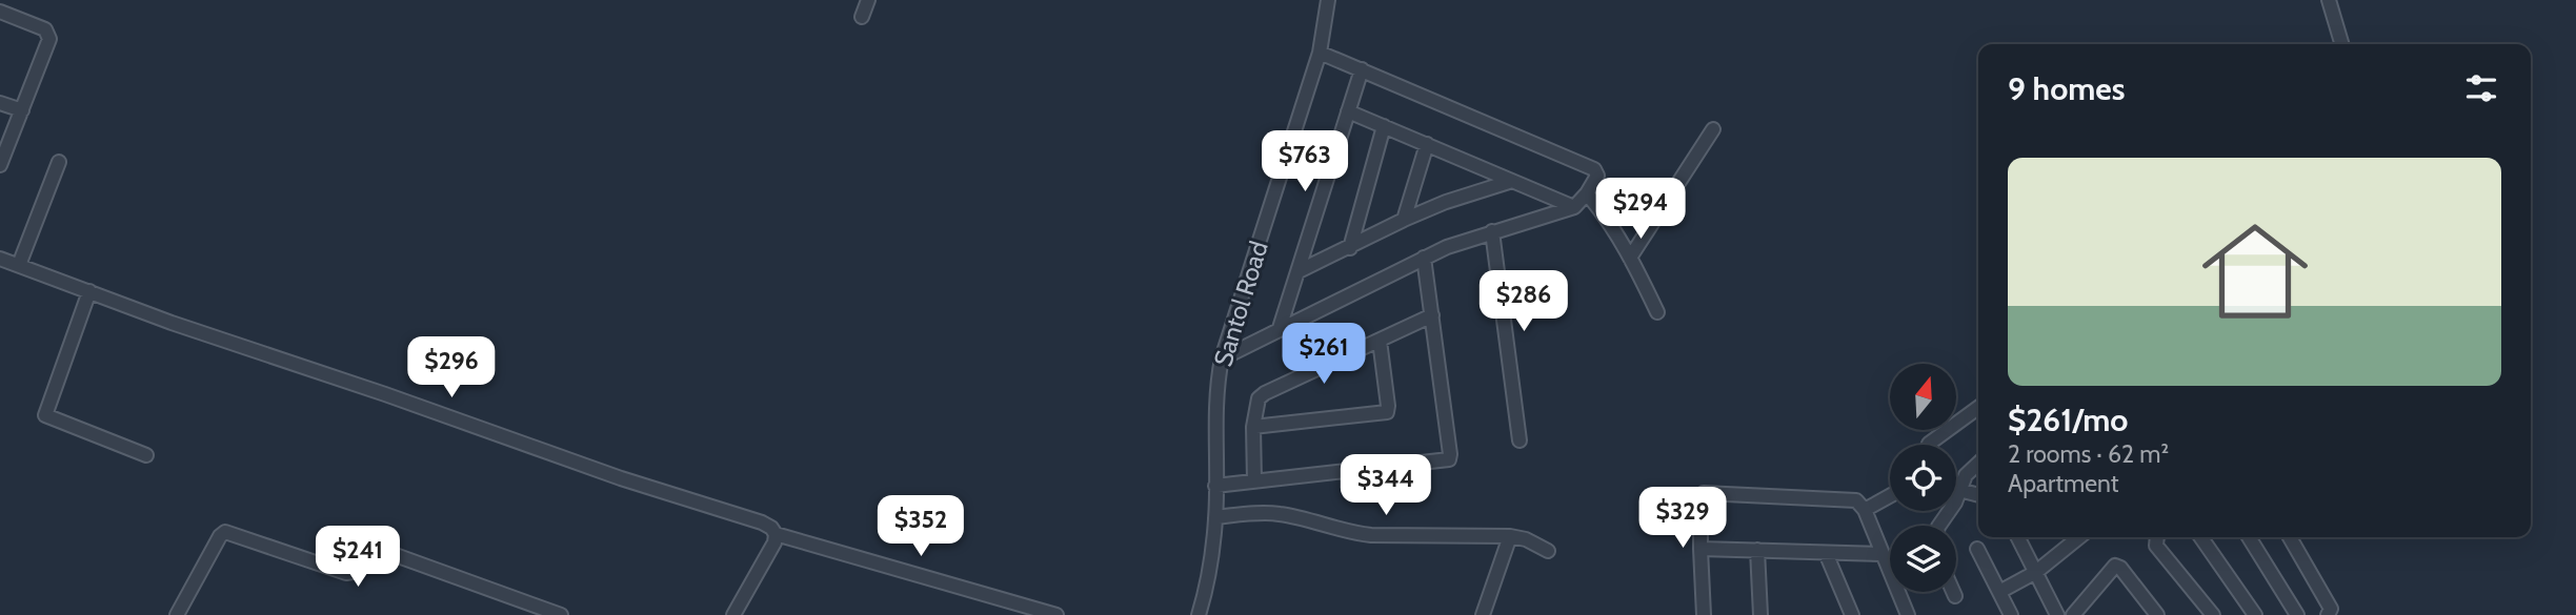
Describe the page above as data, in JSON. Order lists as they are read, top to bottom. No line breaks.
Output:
{"streets":{"street":["Santol Road"]},"north":"top","page":{"heading":"9 homes","price":["$763","$294","$286","$261","$296","$344","$329","$352","$241"],"list":[{"name":"$261/mo","note":"2 rooms · 62 m² · Apartment"}]}}
